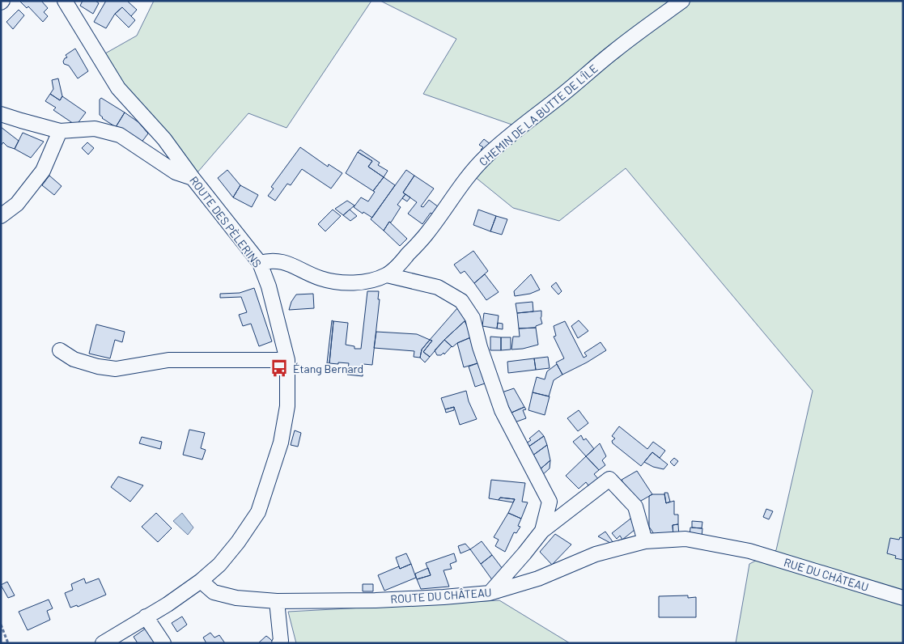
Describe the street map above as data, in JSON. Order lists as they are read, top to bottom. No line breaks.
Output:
{"streets":{"street":["CHEMIN DE LA BUTTE DE L'ÎLE","ROUTE DES PÈLERINS","RUE DU CHÂTEAU","ROUTE DU CHÂTEAU"]},"crossings":[["CHEMIN DE LA BUTTE DE L'ÎLE","ROUTE DES PÈLERINS"],["ROUTE DES PÈLERINS","ROUTE DU CHÂTEAU"],["RUE DU CHÂTEAU","ROUTE DU CHÂTEAU"]],"places":{"bus stop":["Étang Bernard"]}}
